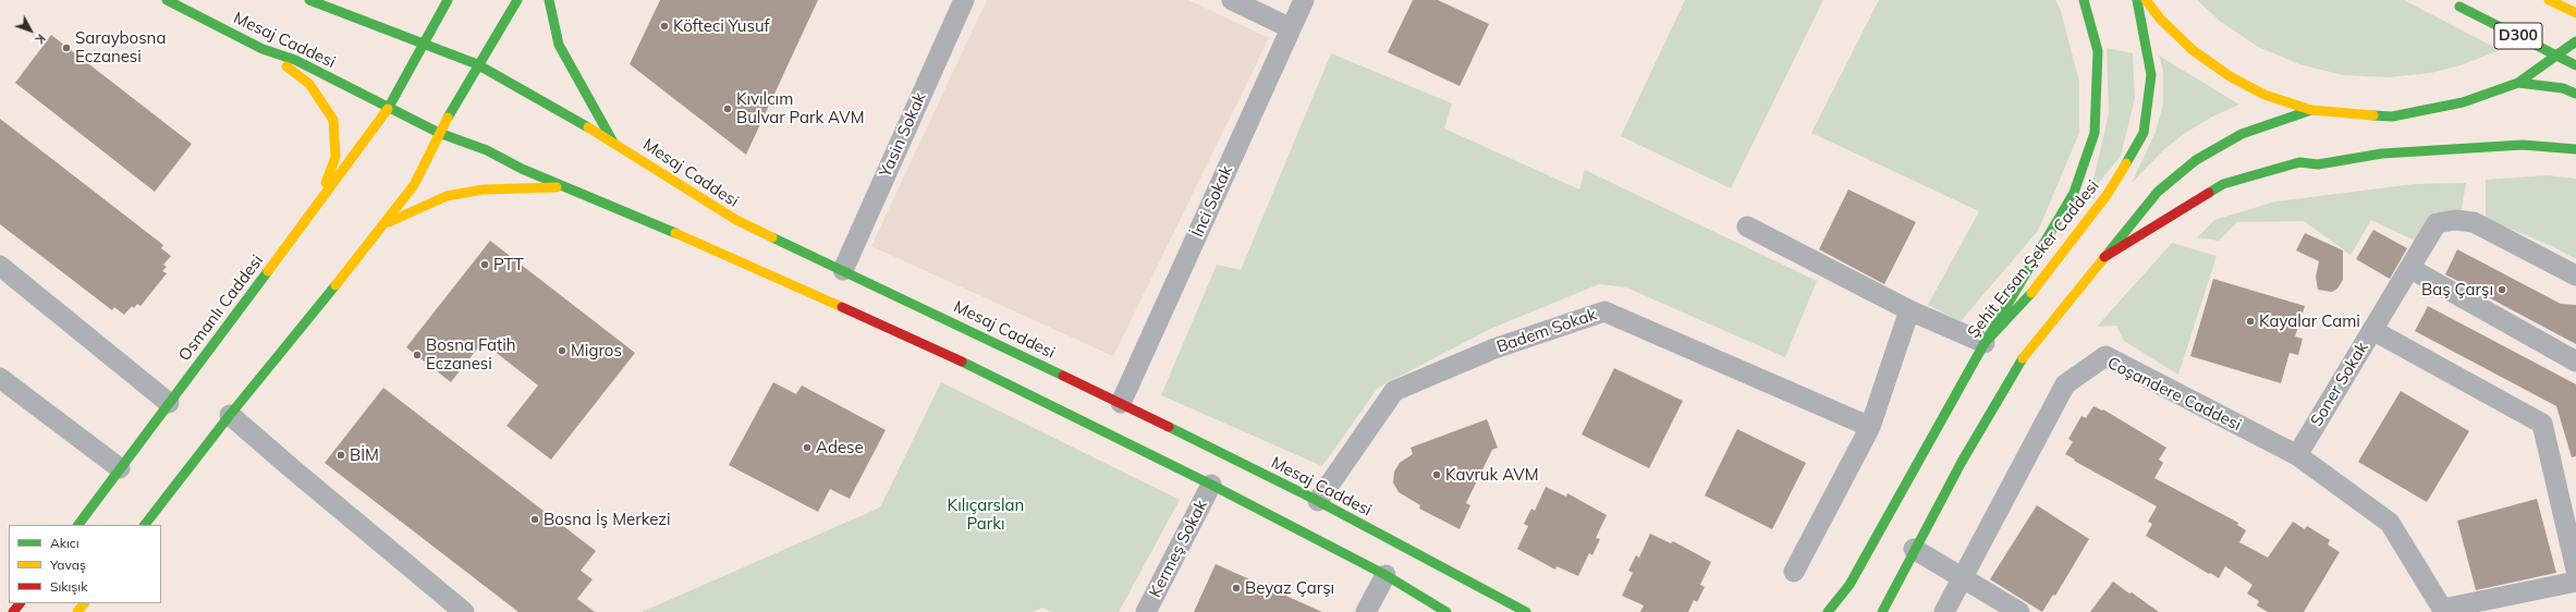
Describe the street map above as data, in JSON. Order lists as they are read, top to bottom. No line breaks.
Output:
{"streets":{"main road":["D300","Mesaj Caddesi","Şehit Ersan Şeker Caddesi","Osmanlı Caddesi"],"street":["Yasin Sokak","İnci Sokak","Badem Sokak","Soner Sokak","Coşandere Caddesi","Kermeş Sokak"]},"crossings":[["Mesaj Caddesi","Yasin Sokak"],["Mesaj Caddesi","İnci Sokak"],["Mesaj Caddesi","Osmanlı Caddesi"],["Mesaj Caddesi","Badem Sokak"],["Soner Sokak","Coşandere Caddesi"]],"parks":["Kılıçarslan Parkı"],"places":["Köfteci Yusuf","Saraybosna Eczanesi","Kıvılcım Bulvar Park AVM","PTT","Baş Çarşı","Kayalar Cami","Migros","Bosna Fatih Eczanesi","Adese","BİM","Kavruk AVM","Bosna İş Merkezi","Beyaz Çarşı"],"legend":["Akıcı","Yavaş","Sıkışık"],"north":"bottom right"}
